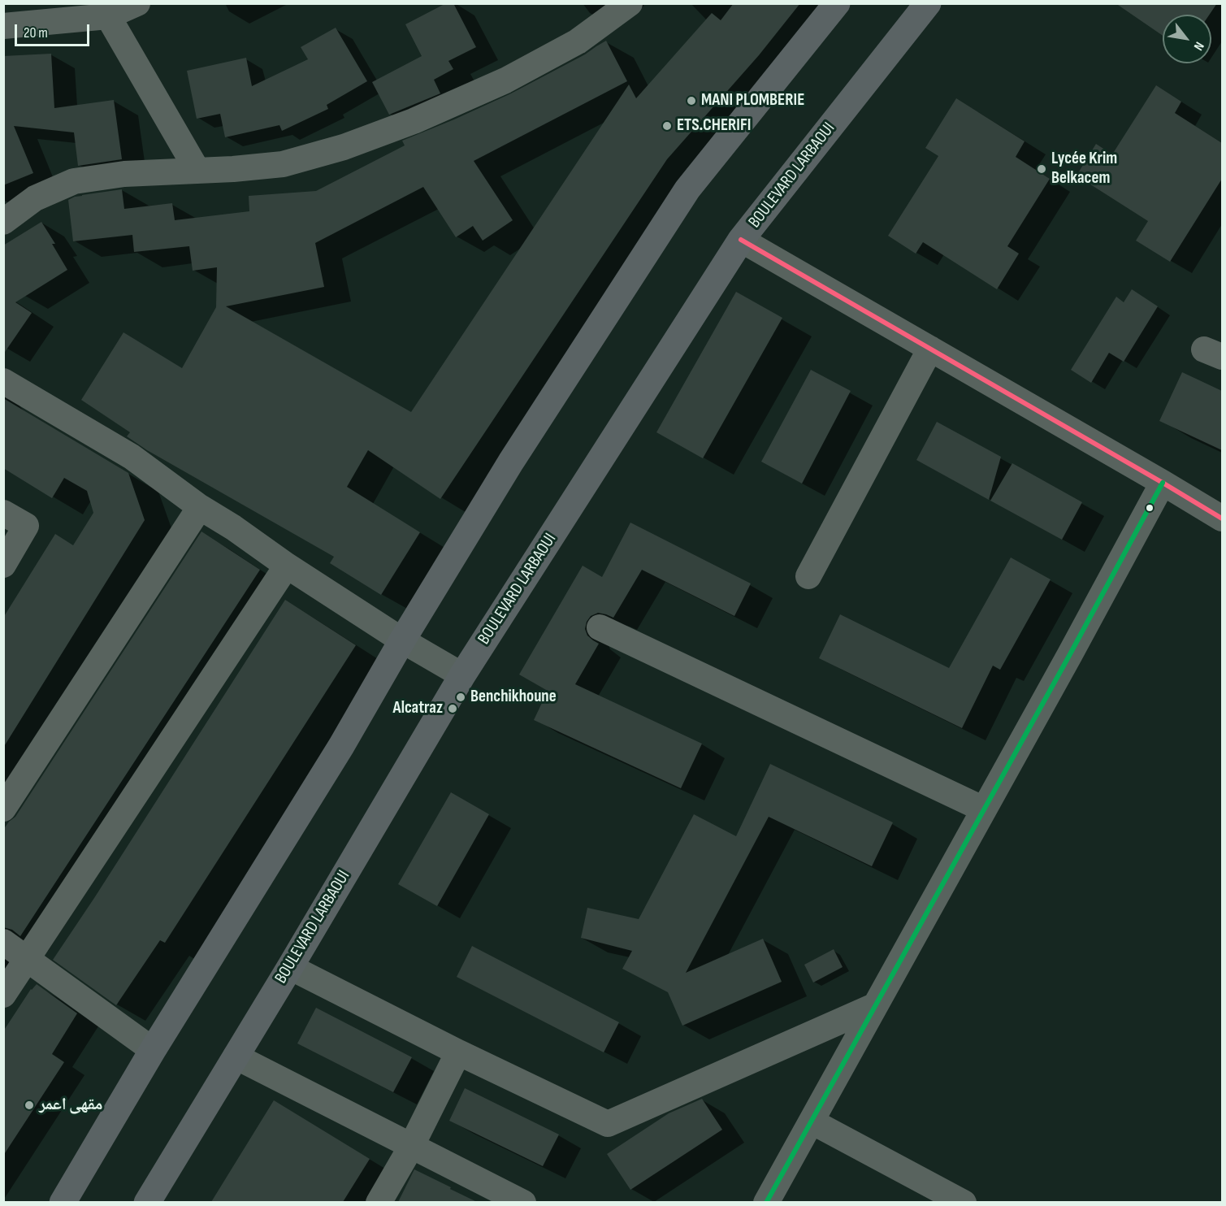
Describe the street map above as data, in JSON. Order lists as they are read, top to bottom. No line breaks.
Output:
{"streets":{"main road":["BOULEVARD LARBAOUI"]},"places":["MANI PLOMBERIE","ETS.CHERIFI","Lycée Krim Belkacem","Benchikhoune","Alcatraz","مقهى اعمر"],"scale_bar":"20 m","north":"bottom right"}
